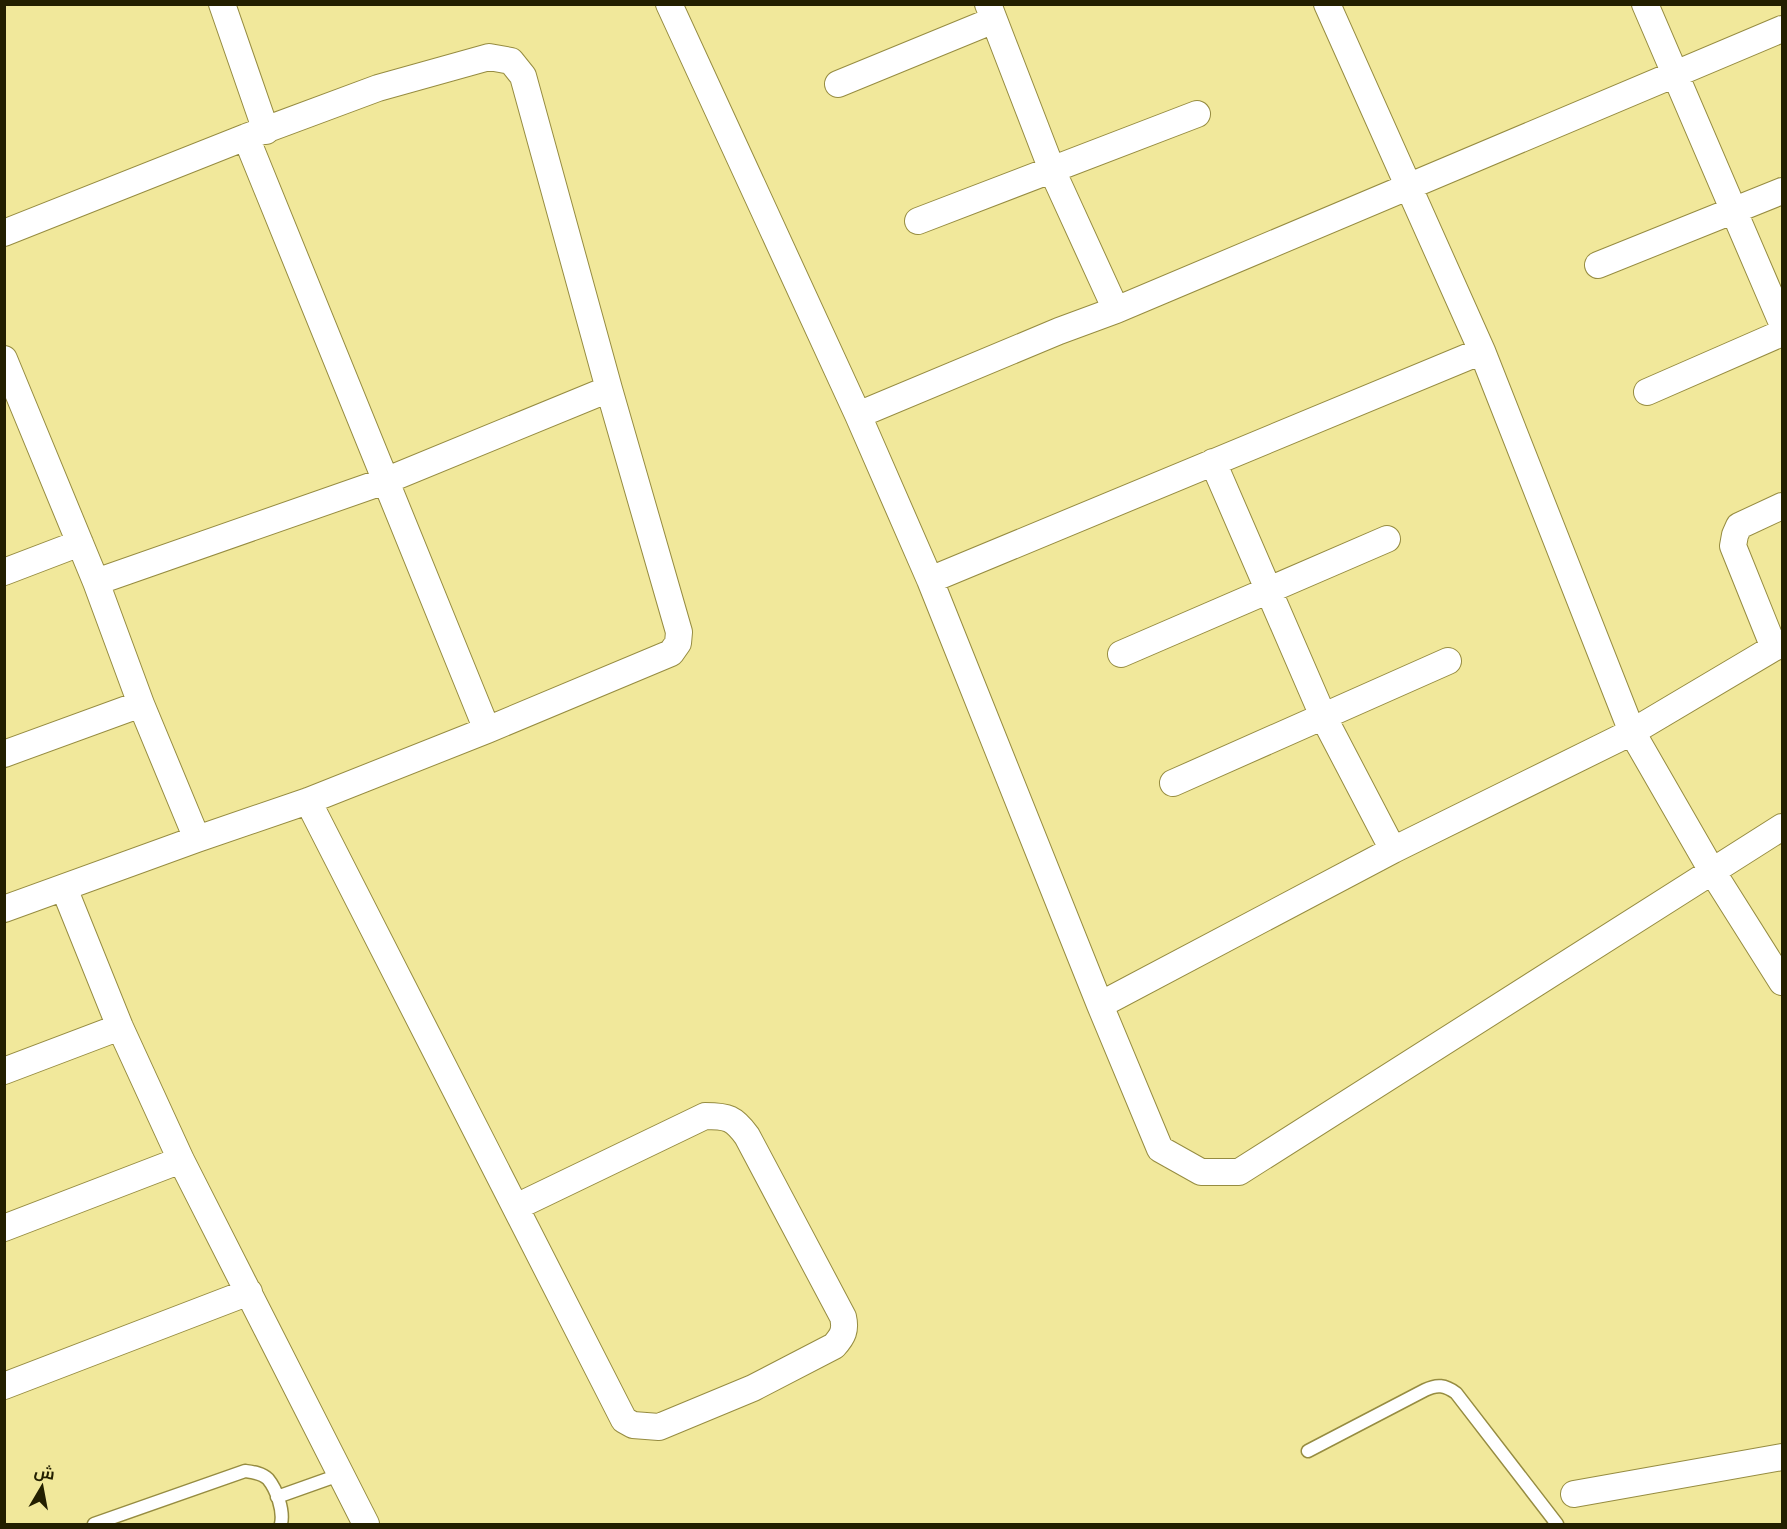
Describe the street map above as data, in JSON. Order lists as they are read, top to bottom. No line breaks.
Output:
{"north":"top"}
